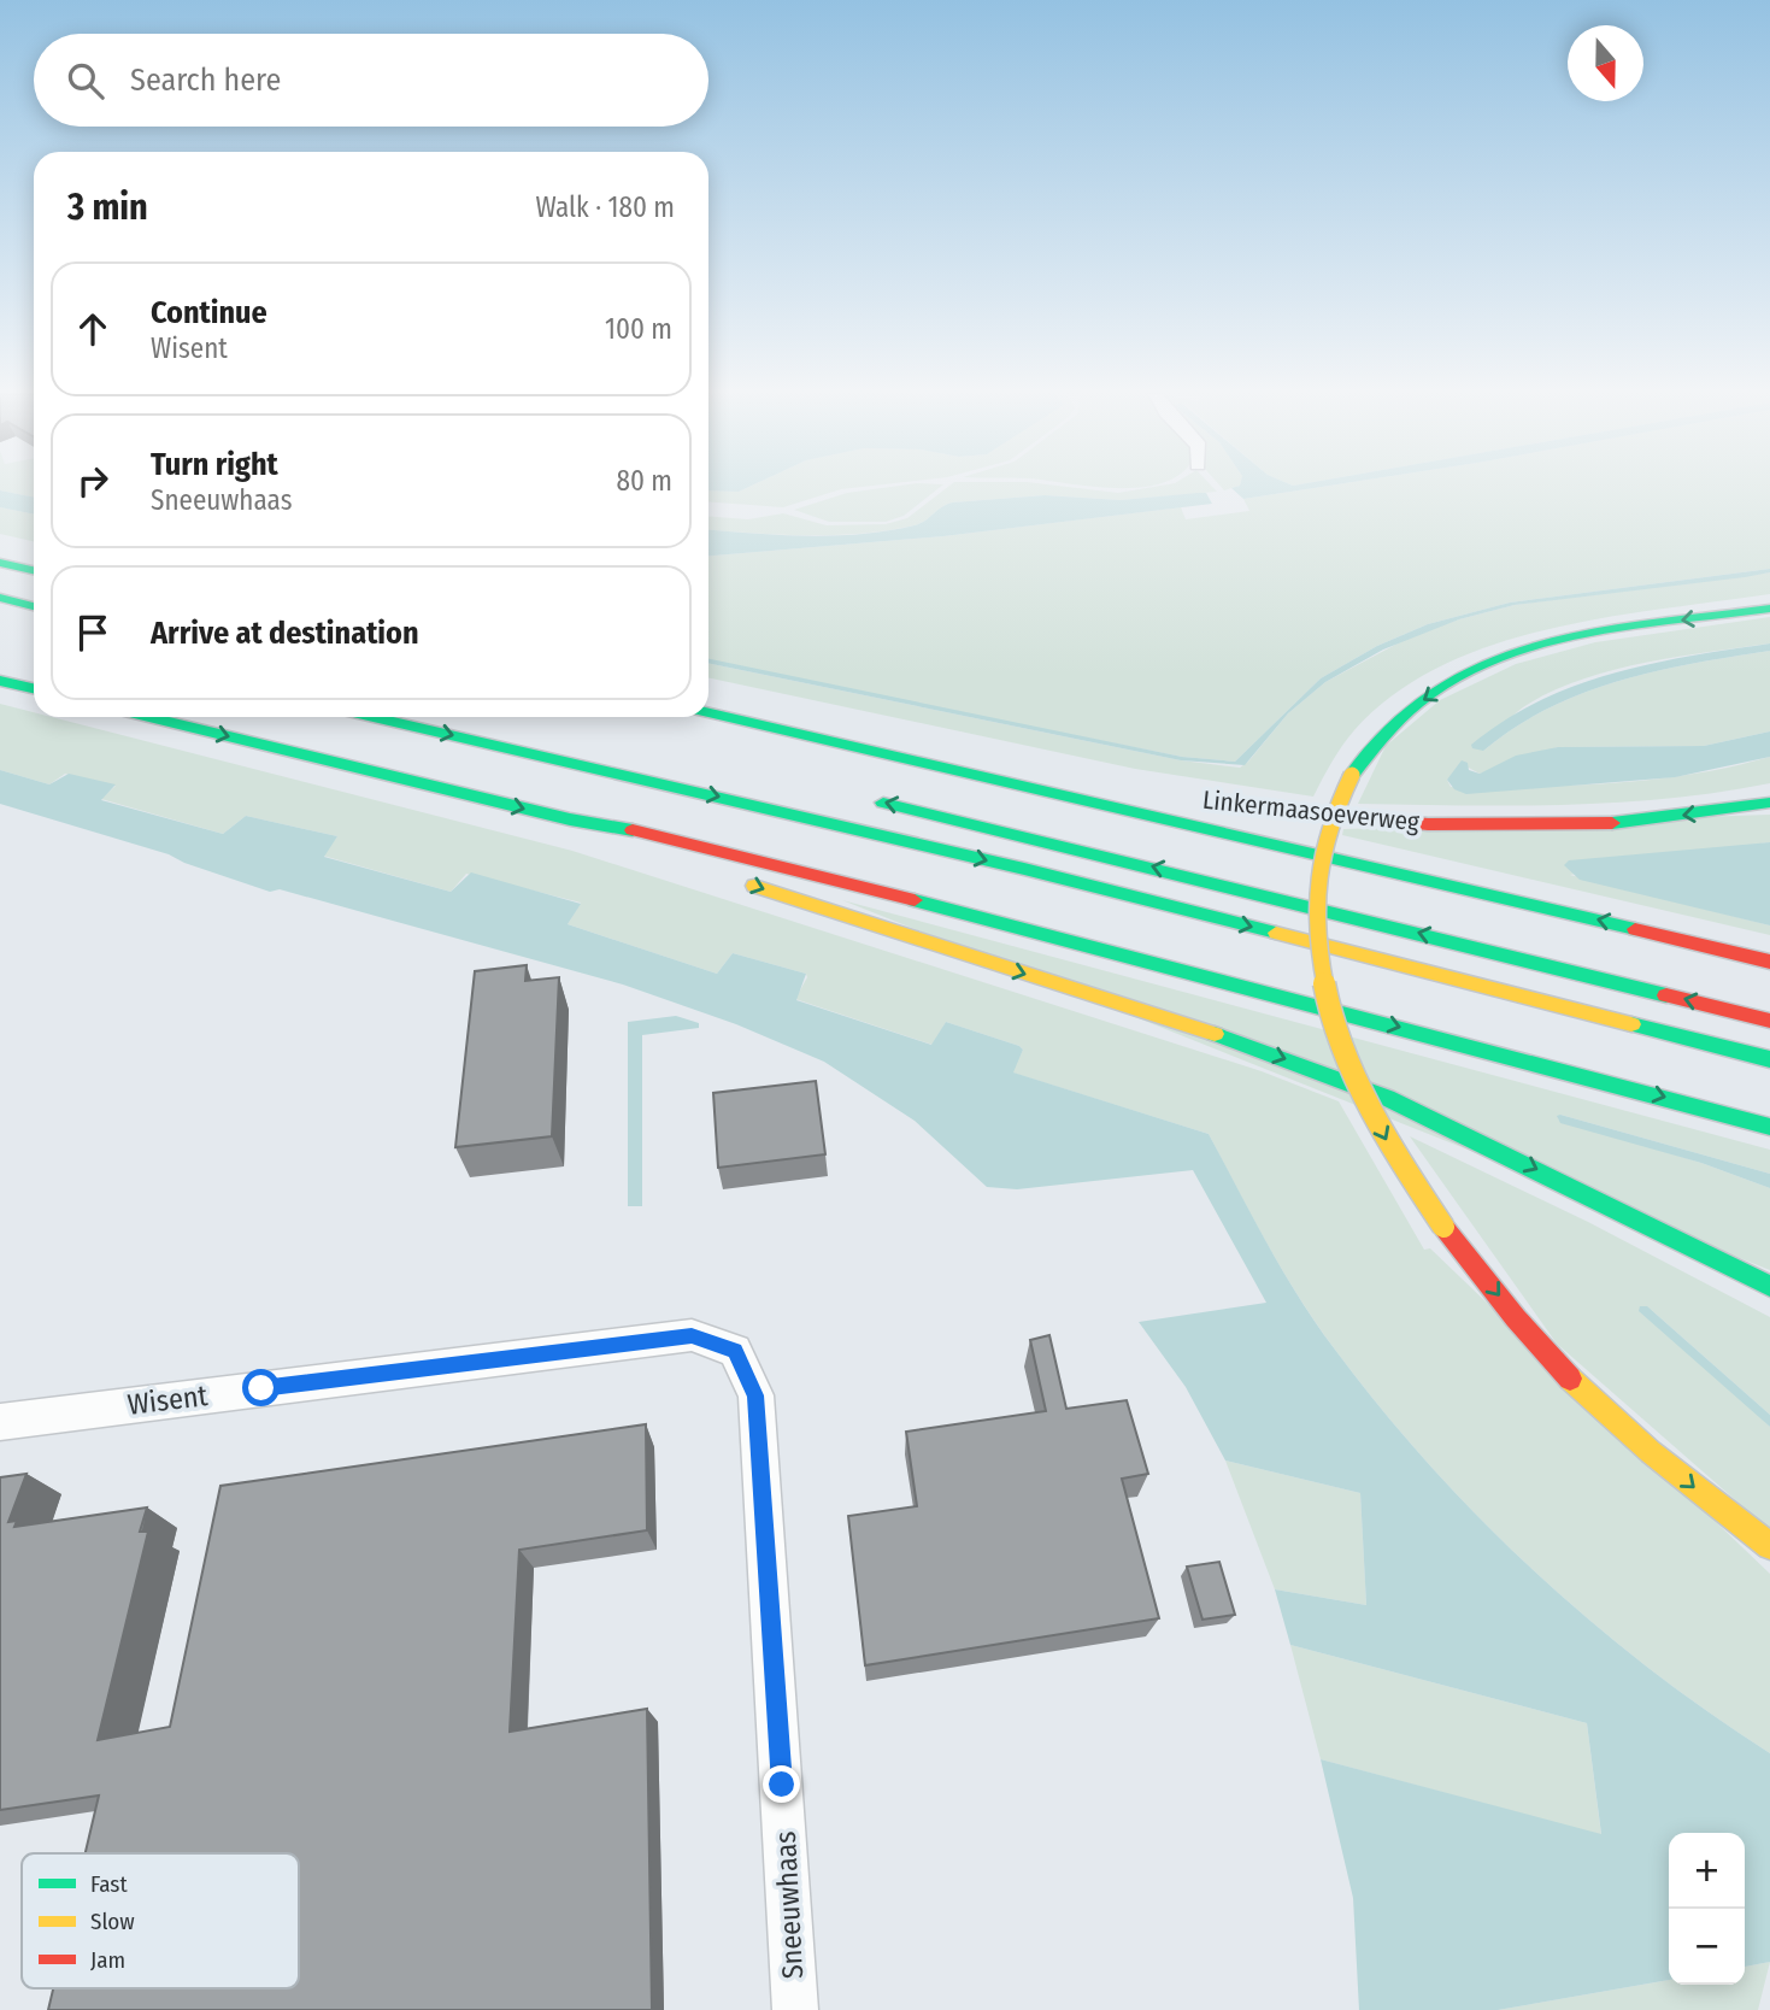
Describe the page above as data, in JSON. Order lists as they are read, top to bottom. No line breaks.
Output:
{"streets":{"highway":["Linkermaasoeverweg"],"street":["Wisent","Sneeuwhaas"]},"crossings":[["Wisent","Sneeuwhaas"]],"legend":["Fast","Slow","Jam"],"north":"bottom","page":{"search":"Search here","heading":["3 min","Walk · 180 m"],"list":[["Continue","Wisent","100 m"],["Turn right","Sneeuwhaas","80 m"],"Arrive at destination"],"map_buttons":["+","−"]}}
